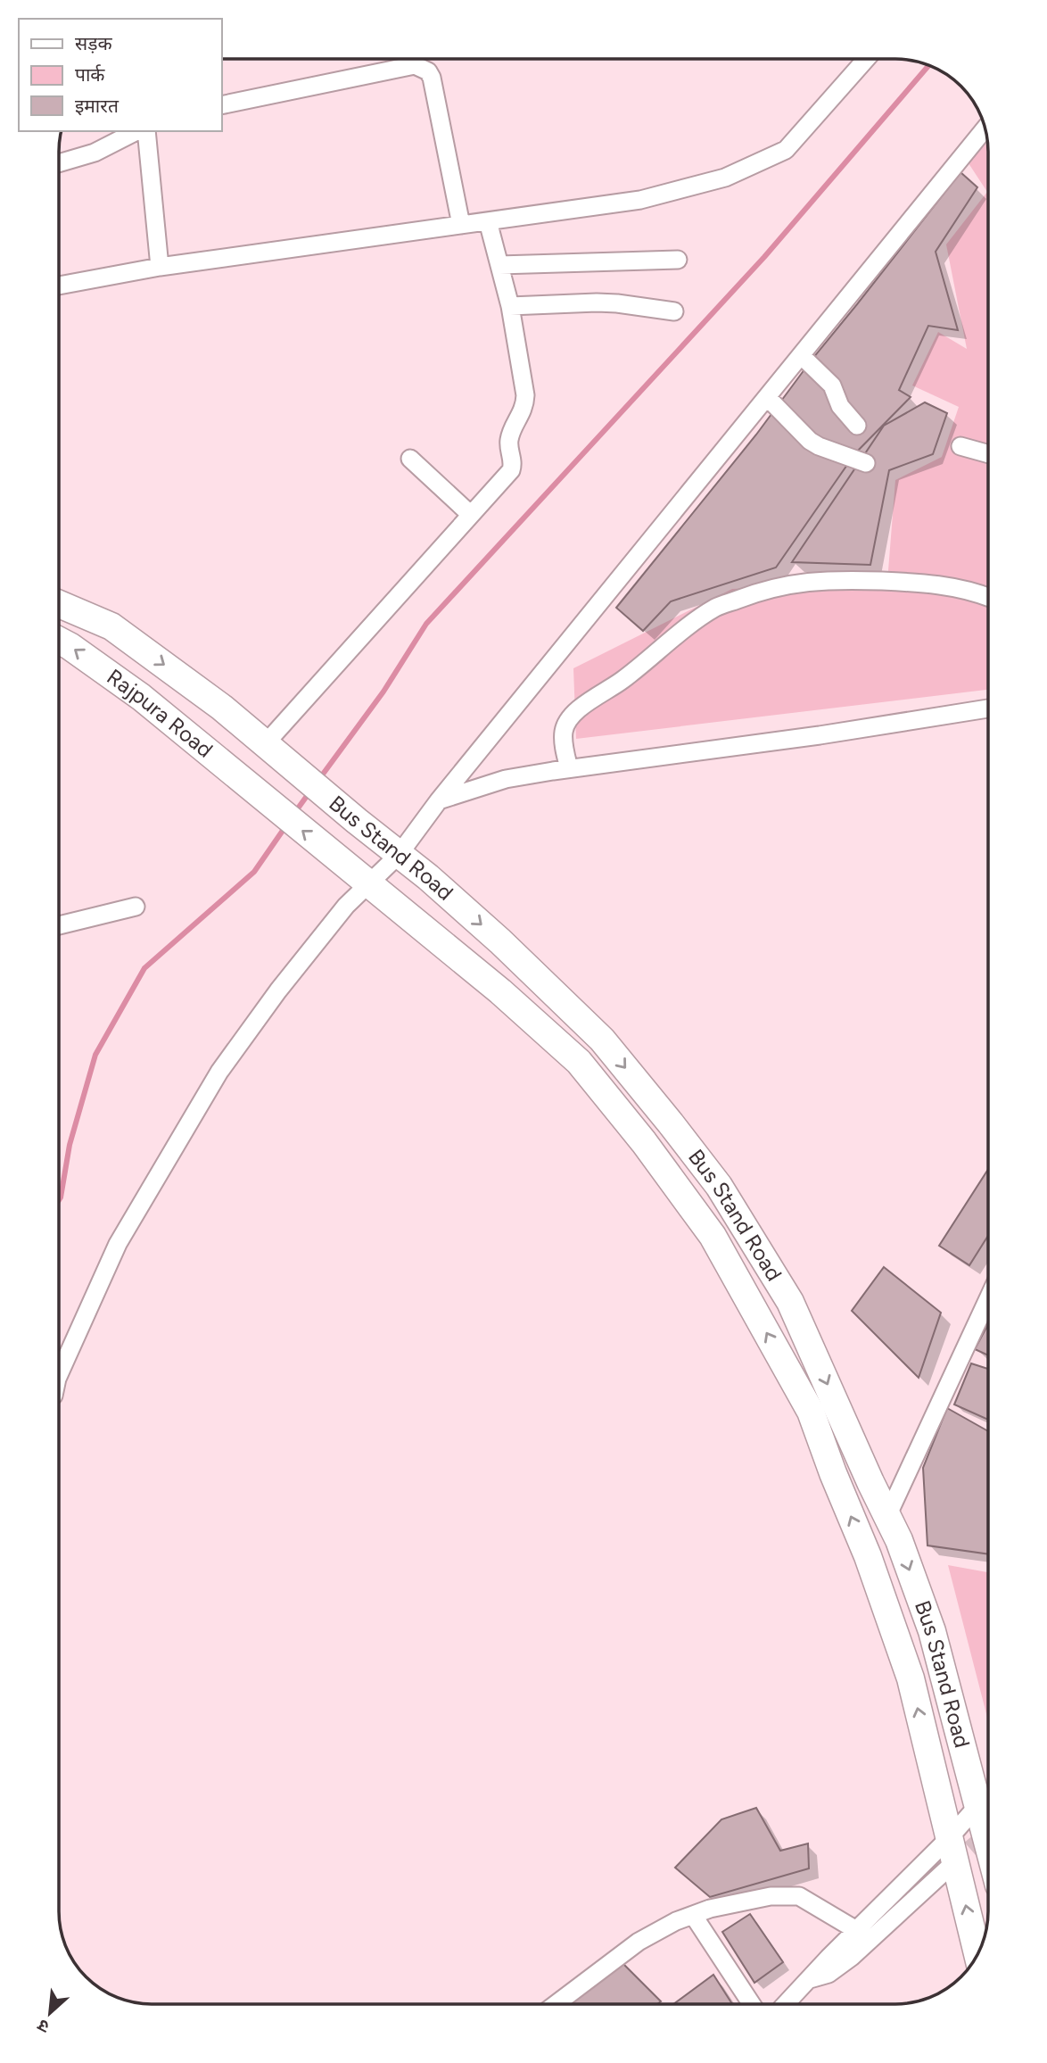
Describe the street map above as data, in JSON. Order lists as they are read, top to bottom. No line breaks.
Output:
{"streets":{"main road":["Rajpura Road","Bus Stand Road"]},"crossings":[["Rajpura Road","Bus Stand Road"]],"legend":["सड़क","पार्क","इमारत"],"north":"bottom left"}
